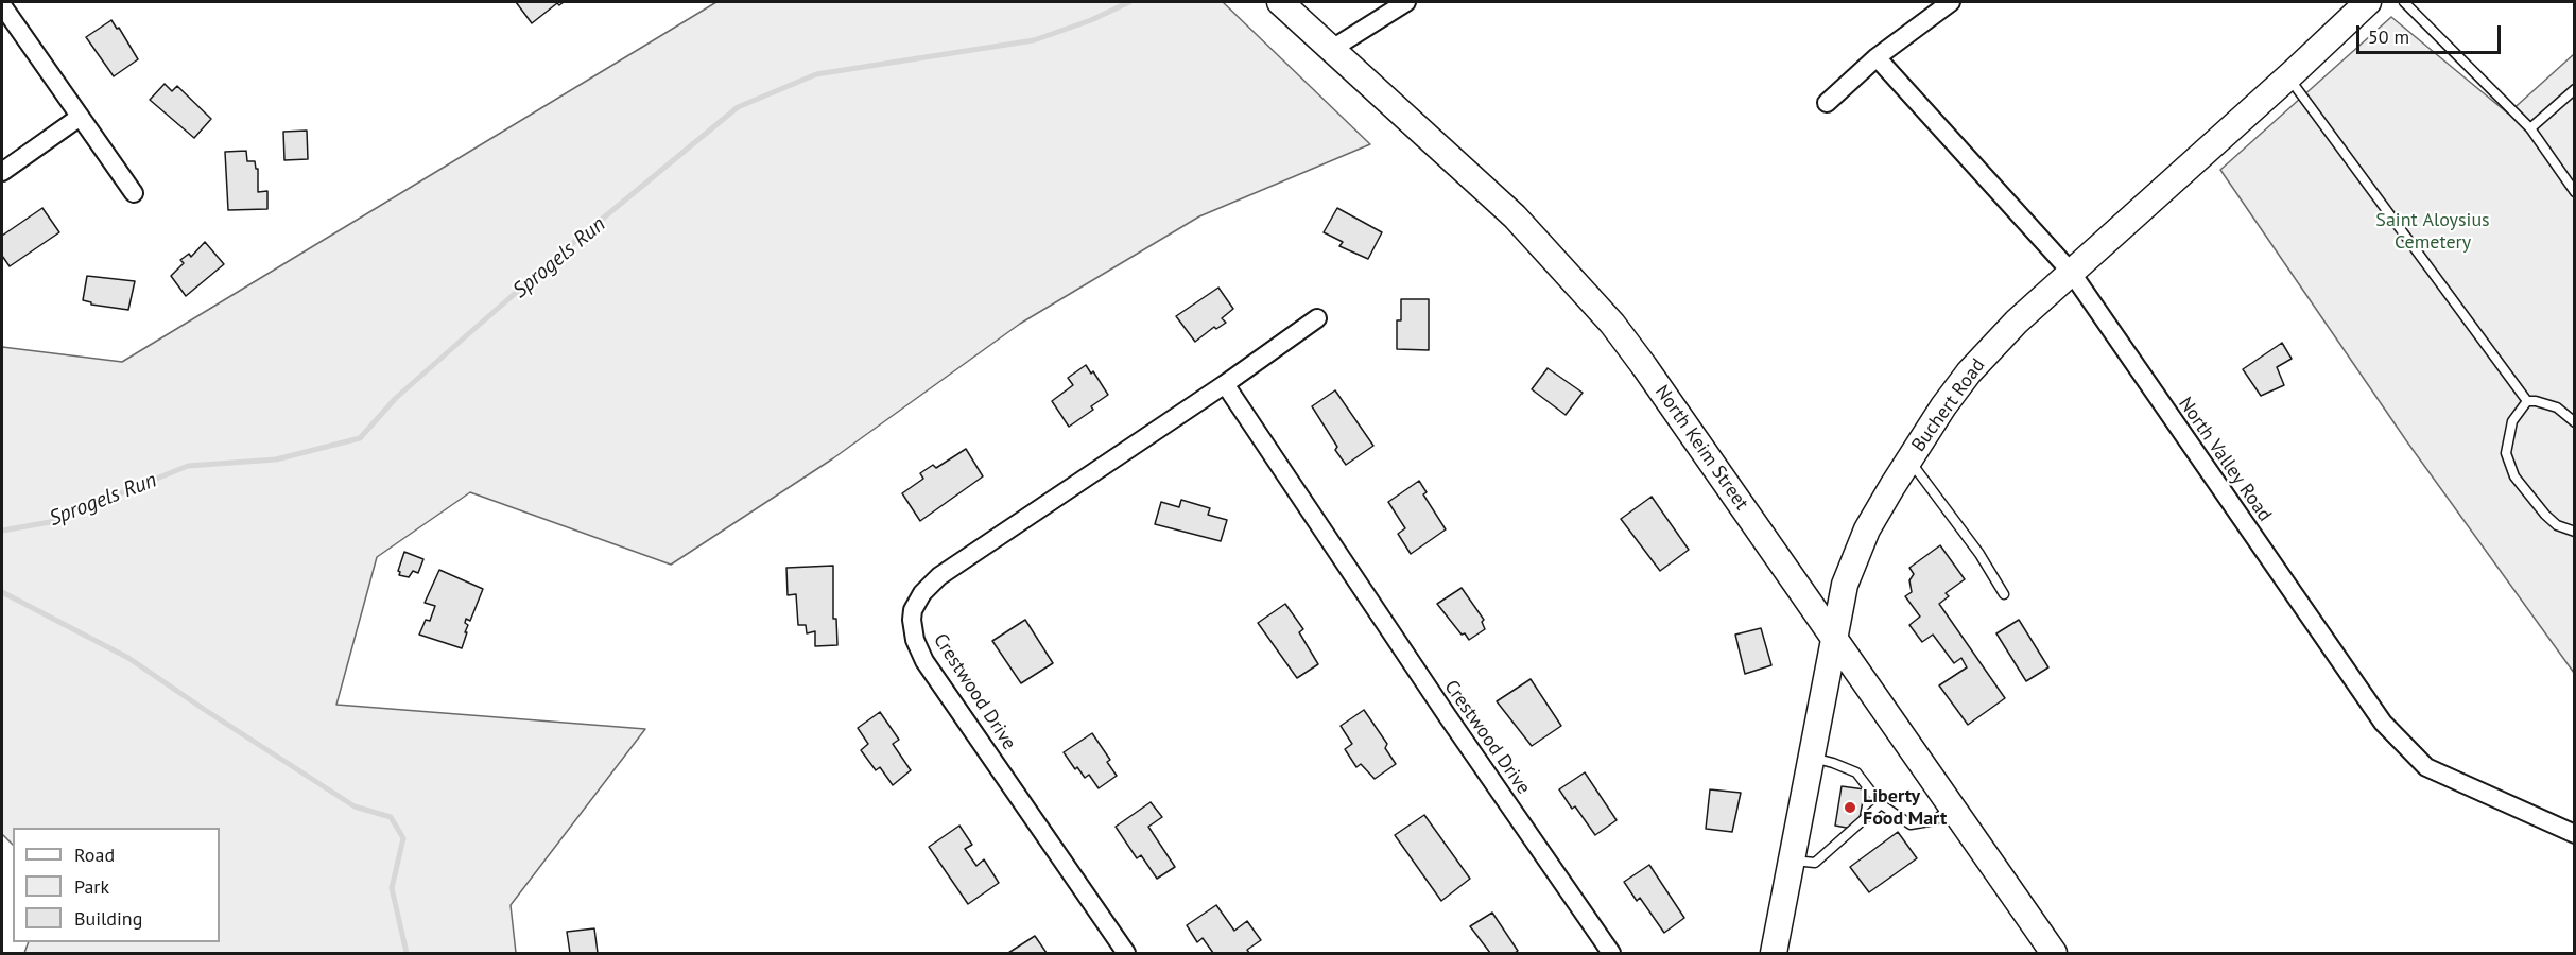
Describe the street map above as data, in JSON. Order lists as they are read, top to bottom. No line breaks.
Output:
{"streets":{"street":["Buchert Road","North Keim Street","North Valley Road","Crestwood Drive"]},"crossings":[["Buchert Road","North Keim Street"],["Buchert Road","North Valley Road"]],"water":["Sprogels Run"],"parks":["Saint Aloysius Cemetery"],"places":["Liberty Food Mart"],"legend":["Road","Park","Building"],"scale_bar":"50 m"}
